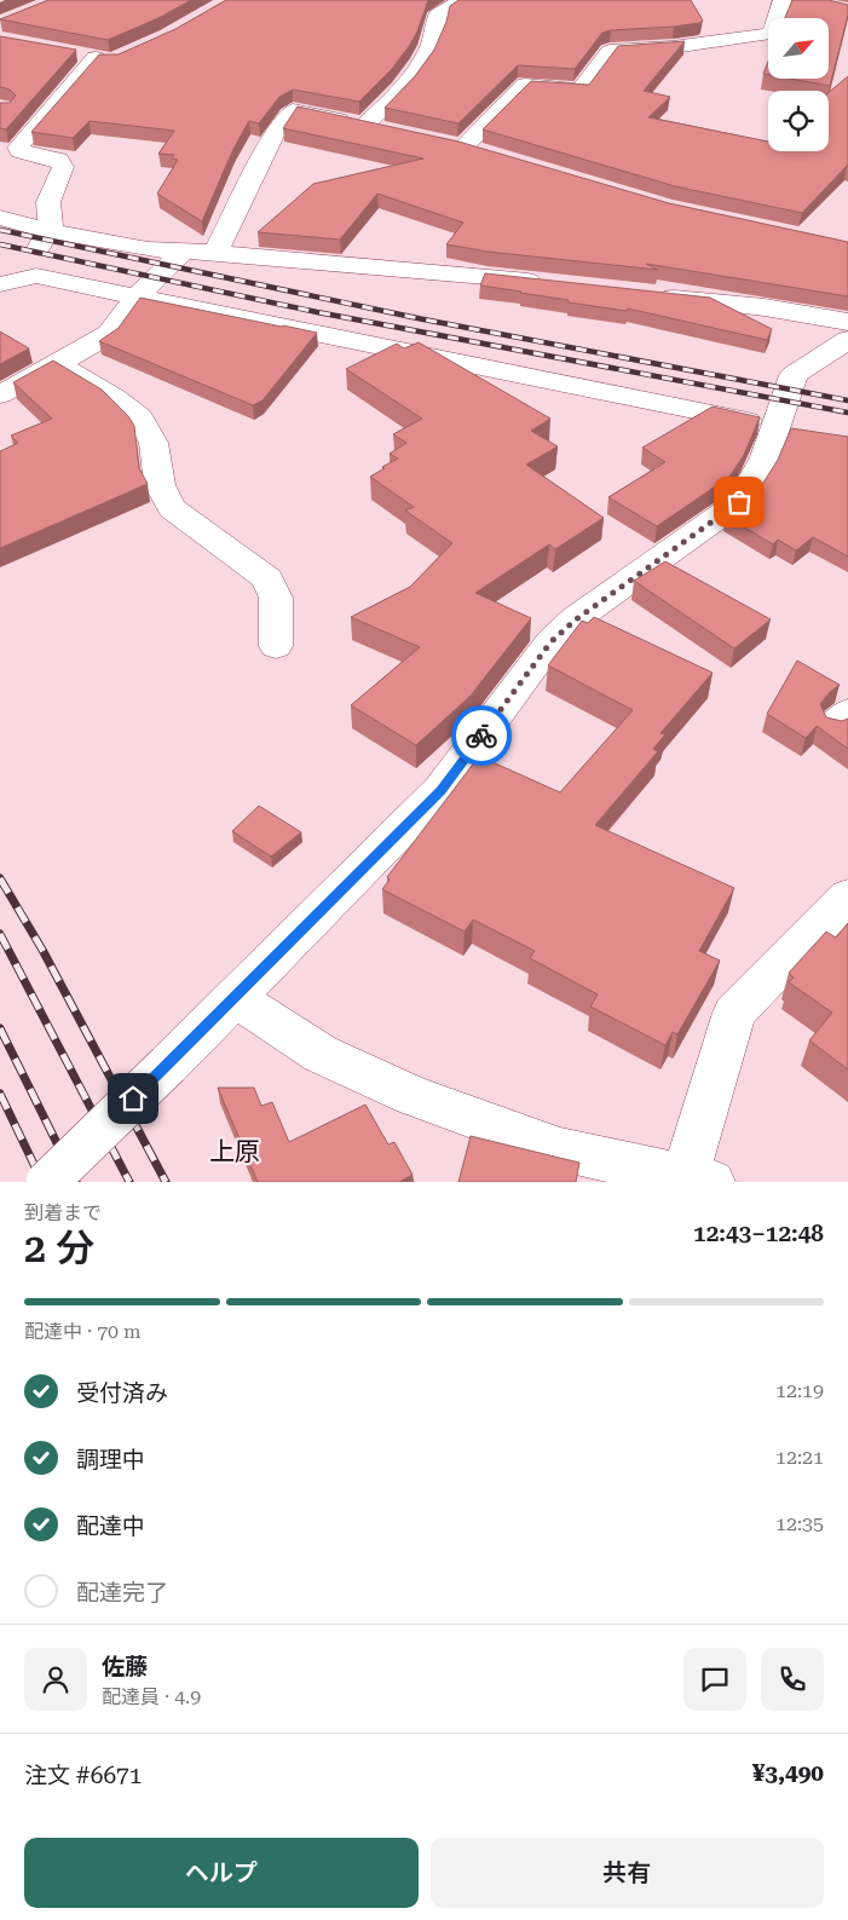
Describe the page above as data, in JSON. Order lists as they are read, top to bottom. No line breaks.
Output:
{"districts":["上原"],"north":"top right","page":{"heading":["2 分","到着まで","12:43–12:48"],"panel":["佐藤","配達員 · 4.9","注文 #6671","¥3,490"],"bar":"配達中 · 70 m","list":[["受付済み","12:19"],["調理中","12:21"],["配達中","12:35"],"配達完了"],"buttons":["ヘルプ","共有"]}}
